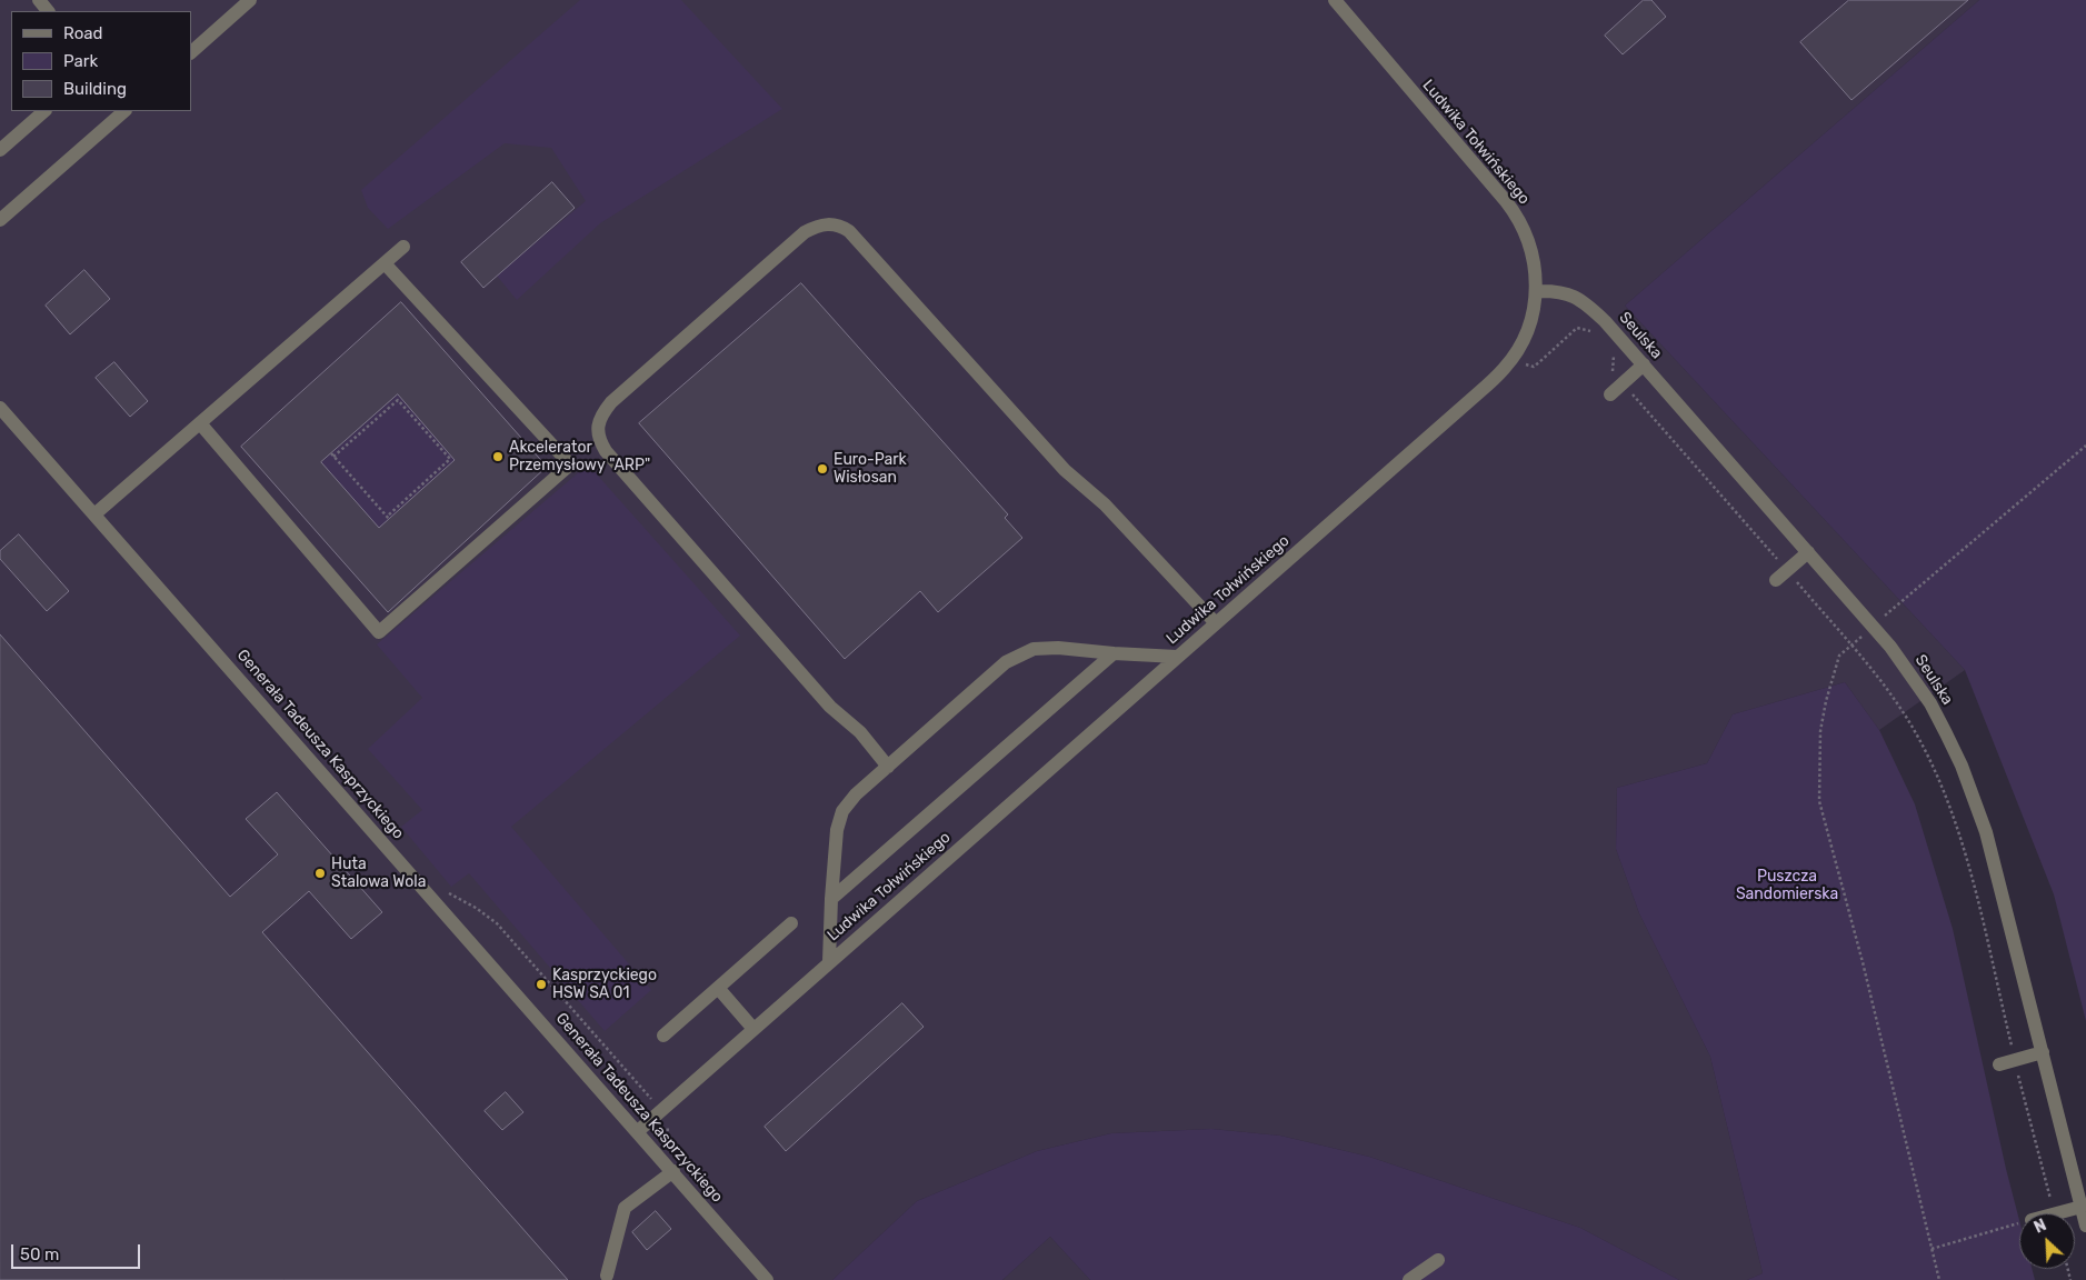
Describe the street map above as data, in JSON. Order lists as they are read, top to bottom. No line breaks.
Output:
{"streets":{"street":["Ludwika Tołwińskiego","Seulska","Generała Tadeusza Kasprzyckiego"]},"crossings":[["Ludwika Tołwińskiego","Seulska"],["Ludwika Tołwińskiego","Generała Tadeusza Kasprzyckiego"]],"parks":["Puszcza Sandomierska"],"places":["Akcelerator Przemysłowy \"ARP\"","Euro-Park Wisłosan","Huta Stalowa Wola","Kasprzyckiego HSW SA 01"],"legend":["Road","Park","Building"],"scale_bar":"50 m","north":"top left"}
